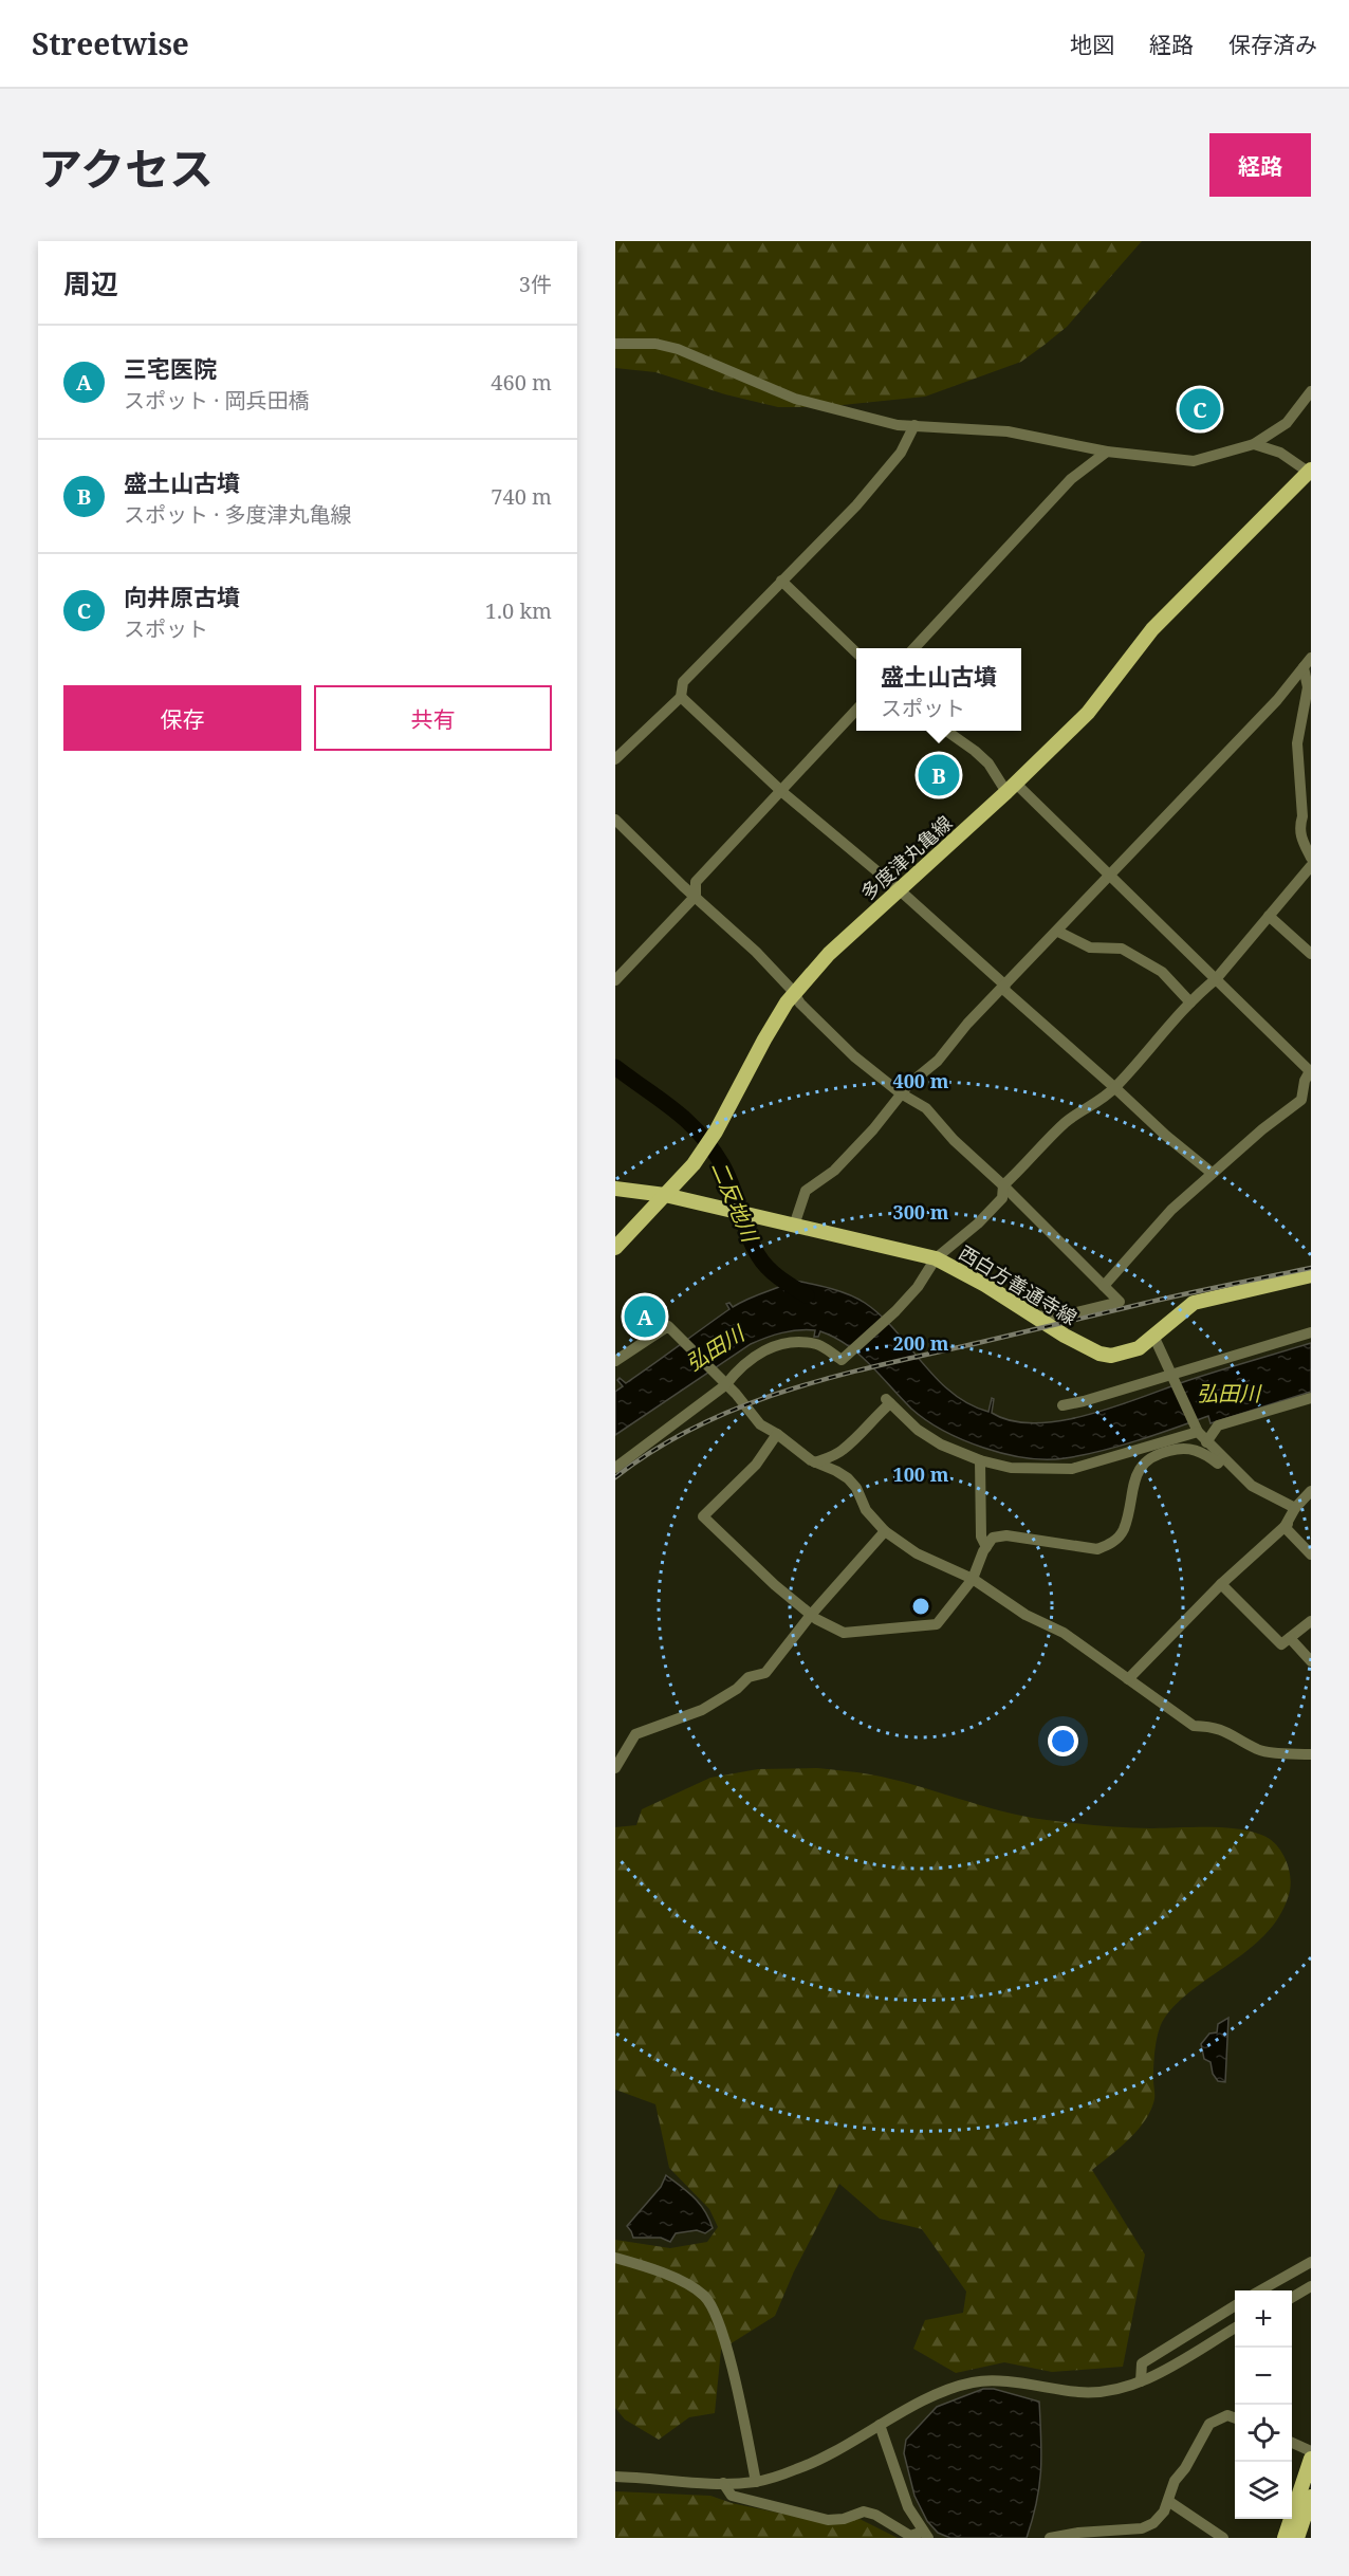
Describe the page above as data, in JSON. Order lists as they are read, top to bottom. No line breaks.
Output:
{"streets":{"main road":["多度津丸亀線","西白方善通寺線"]},"crossings":[["多度津丸亀線","西白方善通寺線"]],"water":["二反地川","弘田川"],"page":{"header":"Streetwise","nav":["地図","経路","保存済み"],"title":"アクセス","buttons":["経路",["保存","共有"]],"heading":["周辺","3件"],"list":[{"mark":"A","name":"三宅医院","note":"スポット · 岡兵田橋","value":"460 m"},{"mark":"B","name":"盛土山古墳","note":"スポット · 多度津丸亀線","value":"740 m"},{"mark":"C","name":"向井原古墳","note":"スポット","value":"1.0 km"}],"pins":["C","B","A"],"popup":["盛土山古墳","スポット"],"map_buttons":["+","−"]},"rings":["400 m","300 m","200 m","100 m"]}
